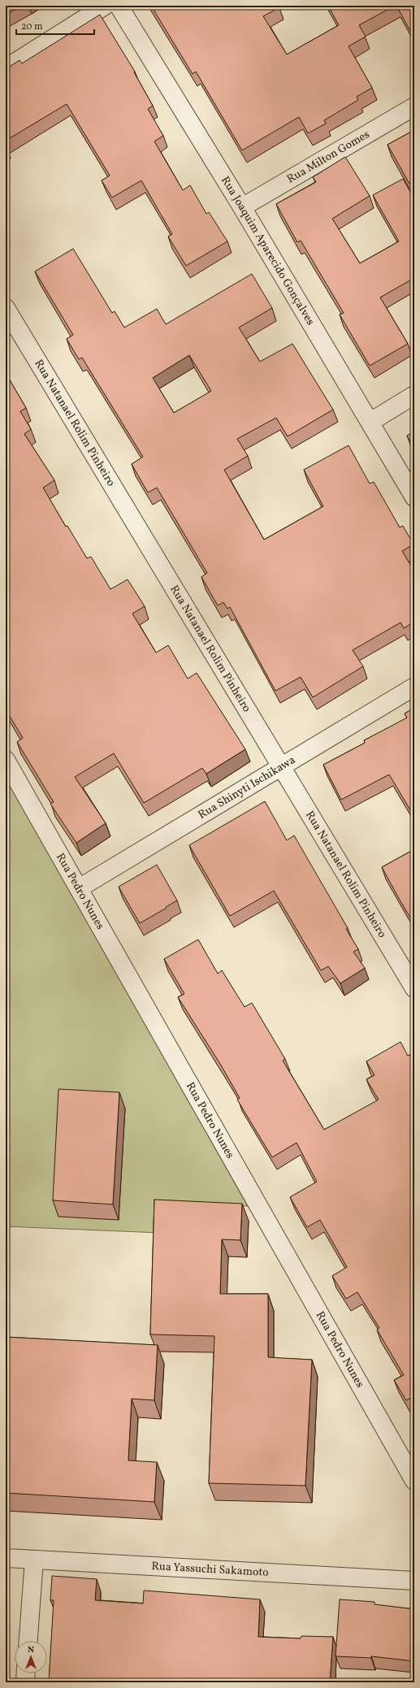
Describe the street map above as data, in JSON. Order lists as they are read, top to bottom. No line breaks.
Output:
{"streets":{"street":["Rua Milton Gomes","Rua Joaquim Aparecido Gonçalves","Rua Natanael Rolim Pinheiro","Rua Shinyti Ischikawa","Rua Pedro Nunes","Rua Yassuchi Sakamoto"]},"crossings":[["Rua Milton Gomes","Rua Joaquim Aparecido Gonçalves"],["Rua Natanael Rolim Pinheiro","Rua Shinyti Ischikawa"],["Rua Shinyti Ischikawa","Rua Pedro Nunes"]],"scale_bar":"20 m","north":"top"}
